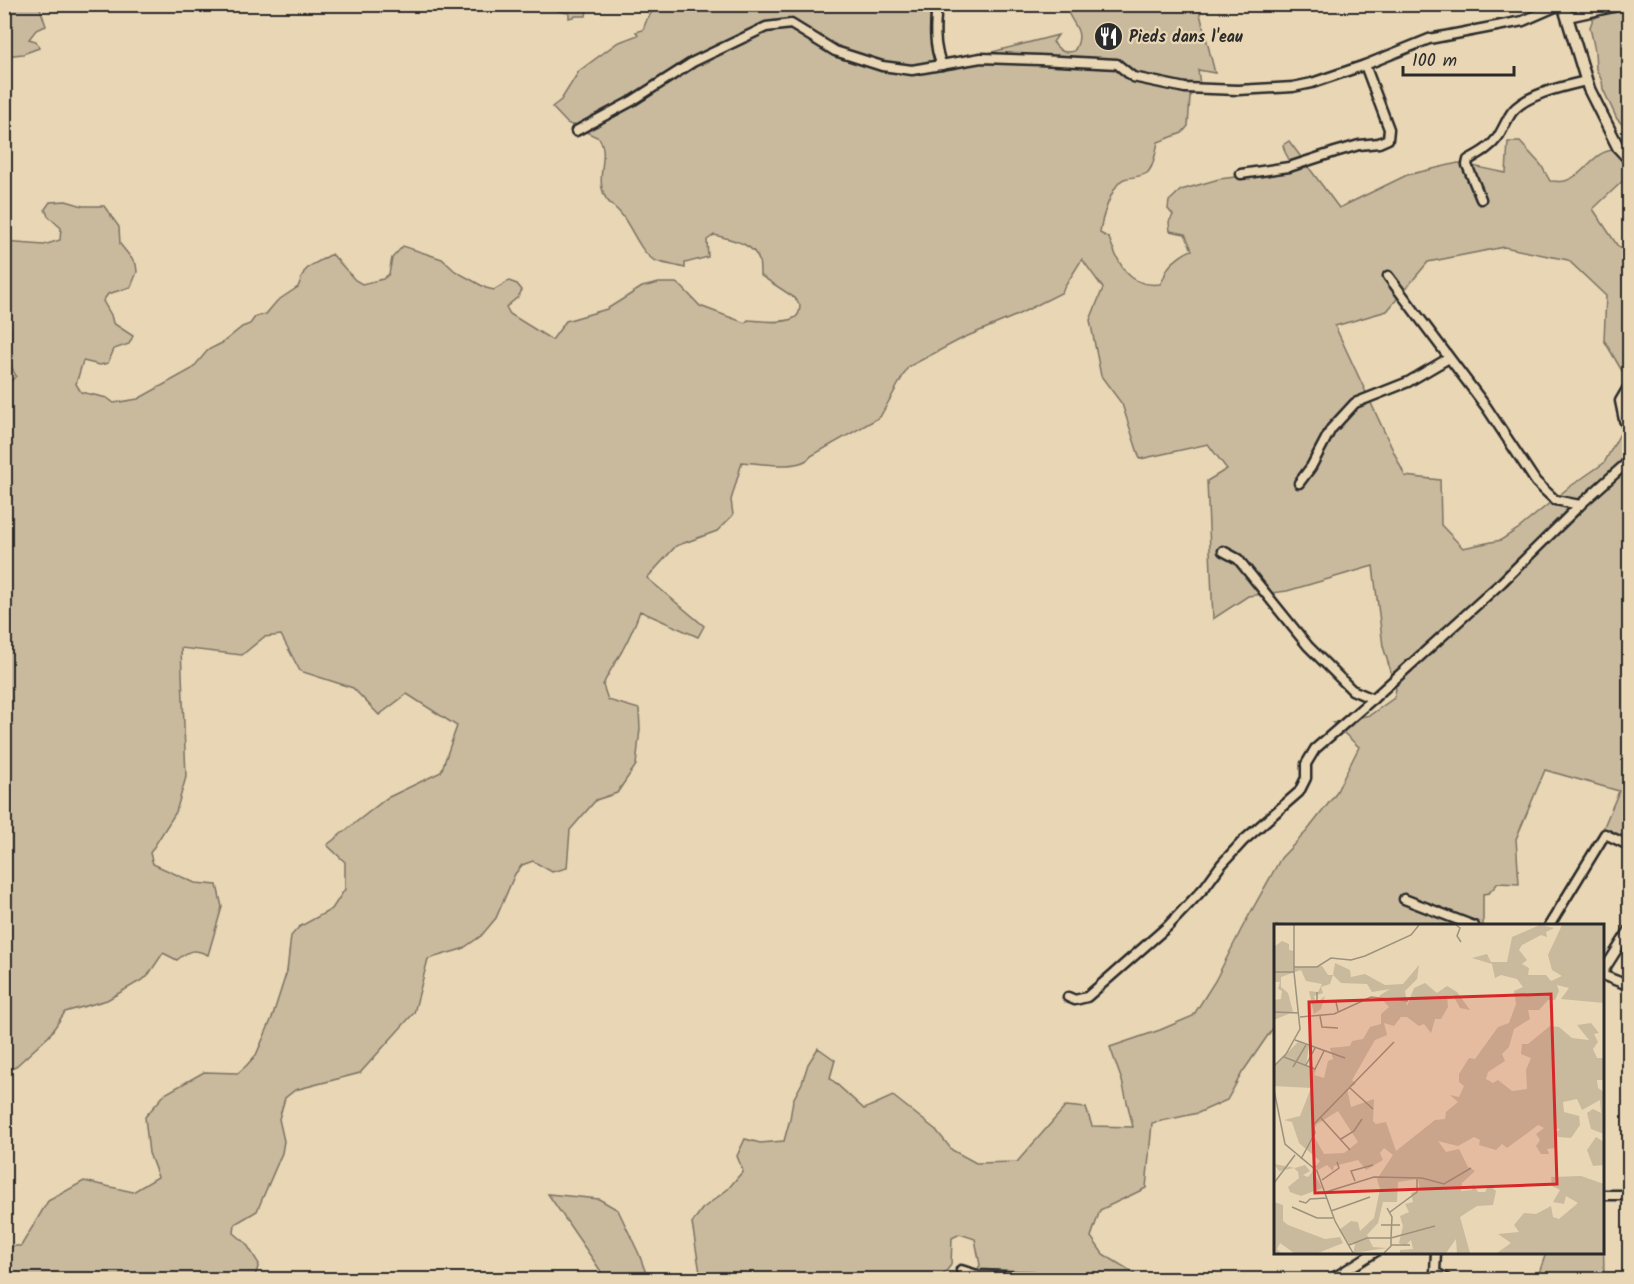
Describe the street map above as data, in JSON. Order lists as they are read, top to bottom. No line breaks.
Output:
{"places":{"restaurant":["Pieds dans l'eau"]},"scale_bar":"100 m"}
